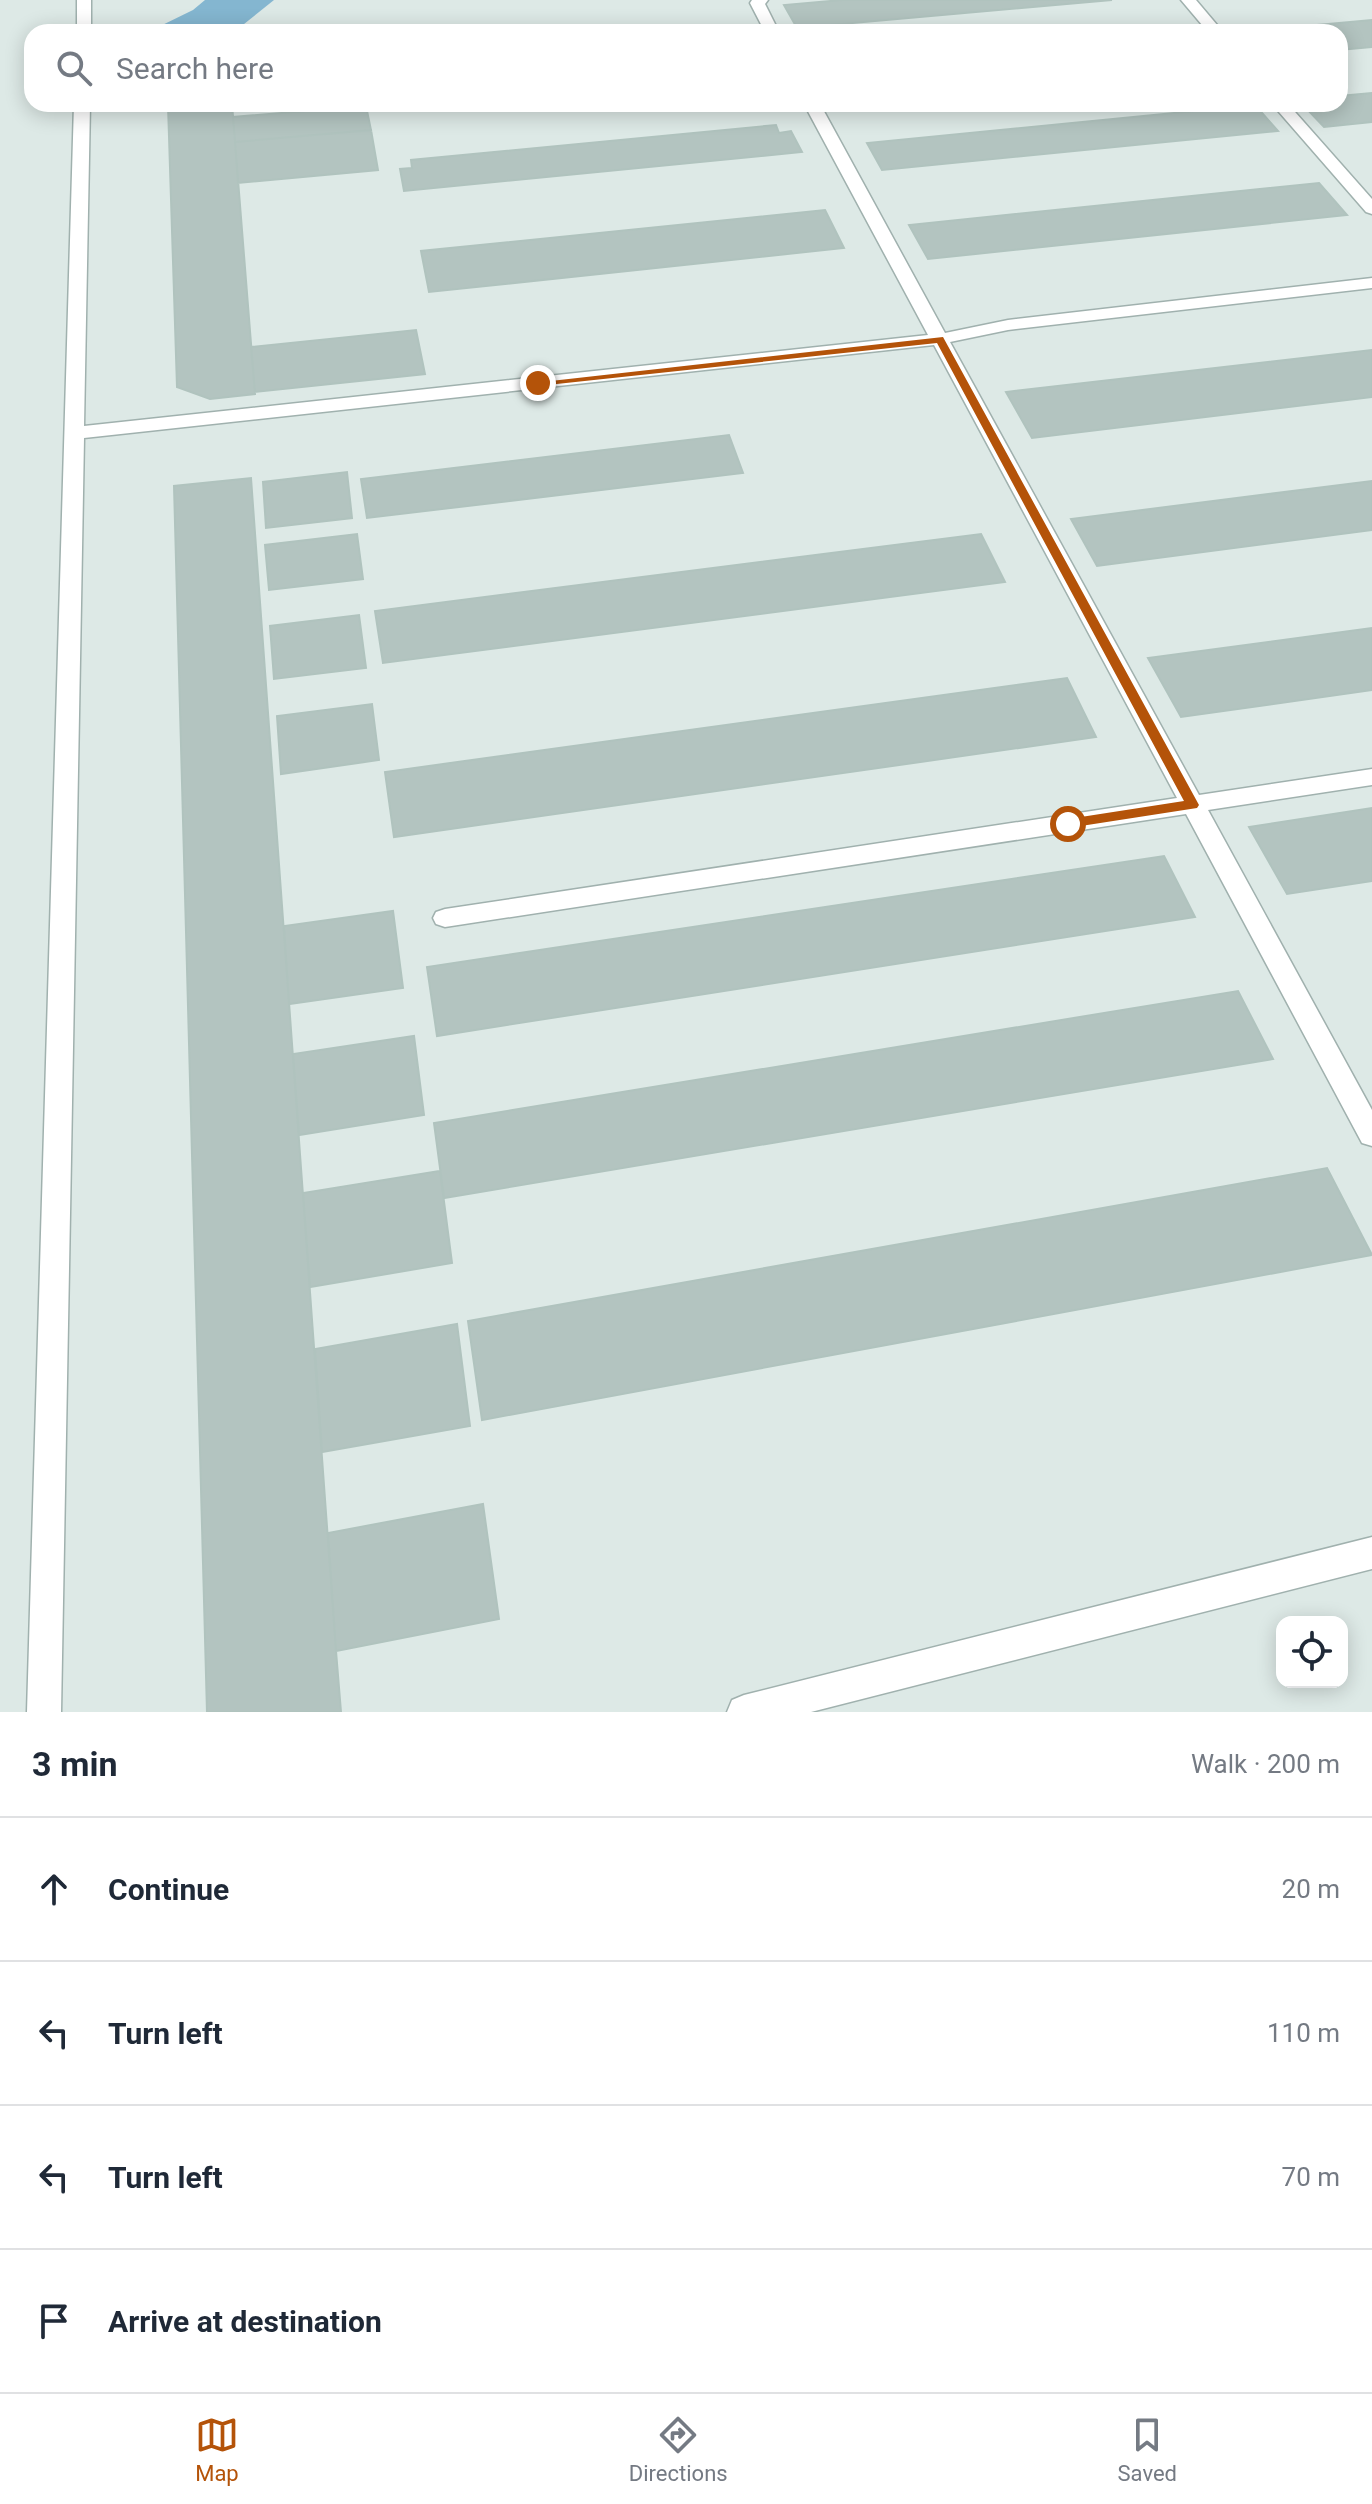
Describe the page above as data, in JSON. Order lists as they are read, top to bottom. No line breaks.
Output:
{"page":{"search":"Search here","heading":["3 min","Walk · 200 m"],"list":[["Continue","20 m"],["Turn left","110 m"],["Turn left","70 m"],"Arrive at destination"],"nav":["Map","Directions","Saved"]}}
